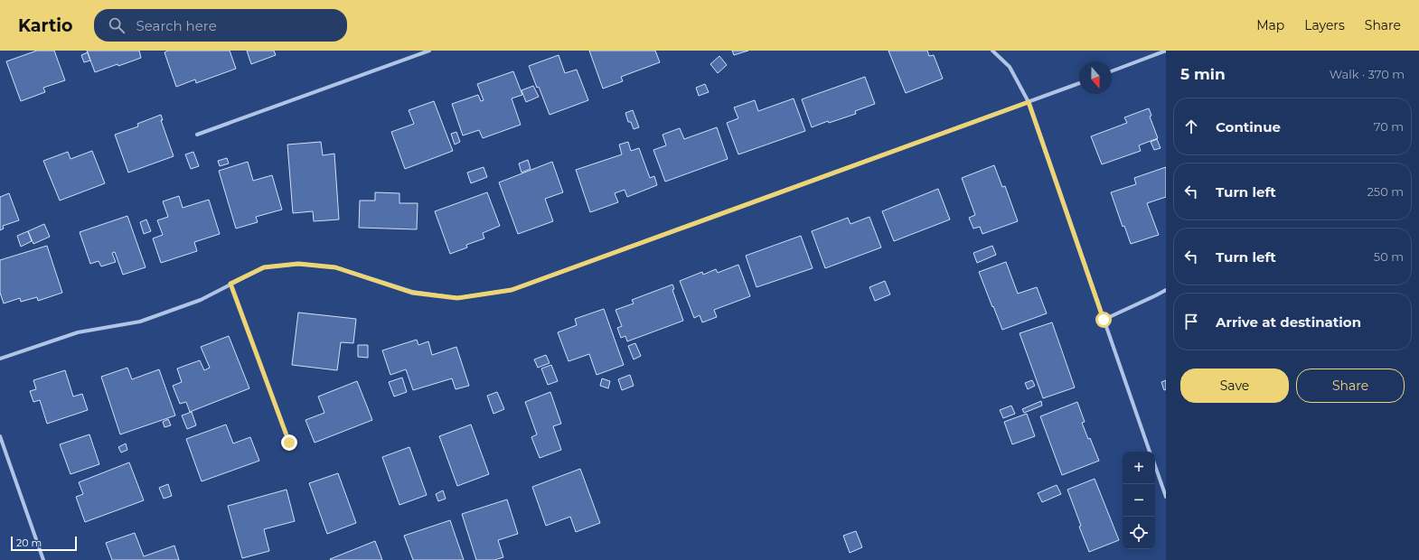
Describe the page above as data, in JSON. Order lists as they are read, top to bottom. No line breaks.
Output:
{"scale_bar":"20 m","north":"bottom","page":{"header":"Kartio","search":"Search here","nav":["Map","Layers","Share"],"heading":["5 min","Walk · 370 m"],"list":[["Continue","70 m"],["Turn left","250 m"],["Turn left","50 m"],"Arrive at destination"],"buttons":["Save","Share"],"map_buttons":["+","−"],"scale":"20 m"}}
